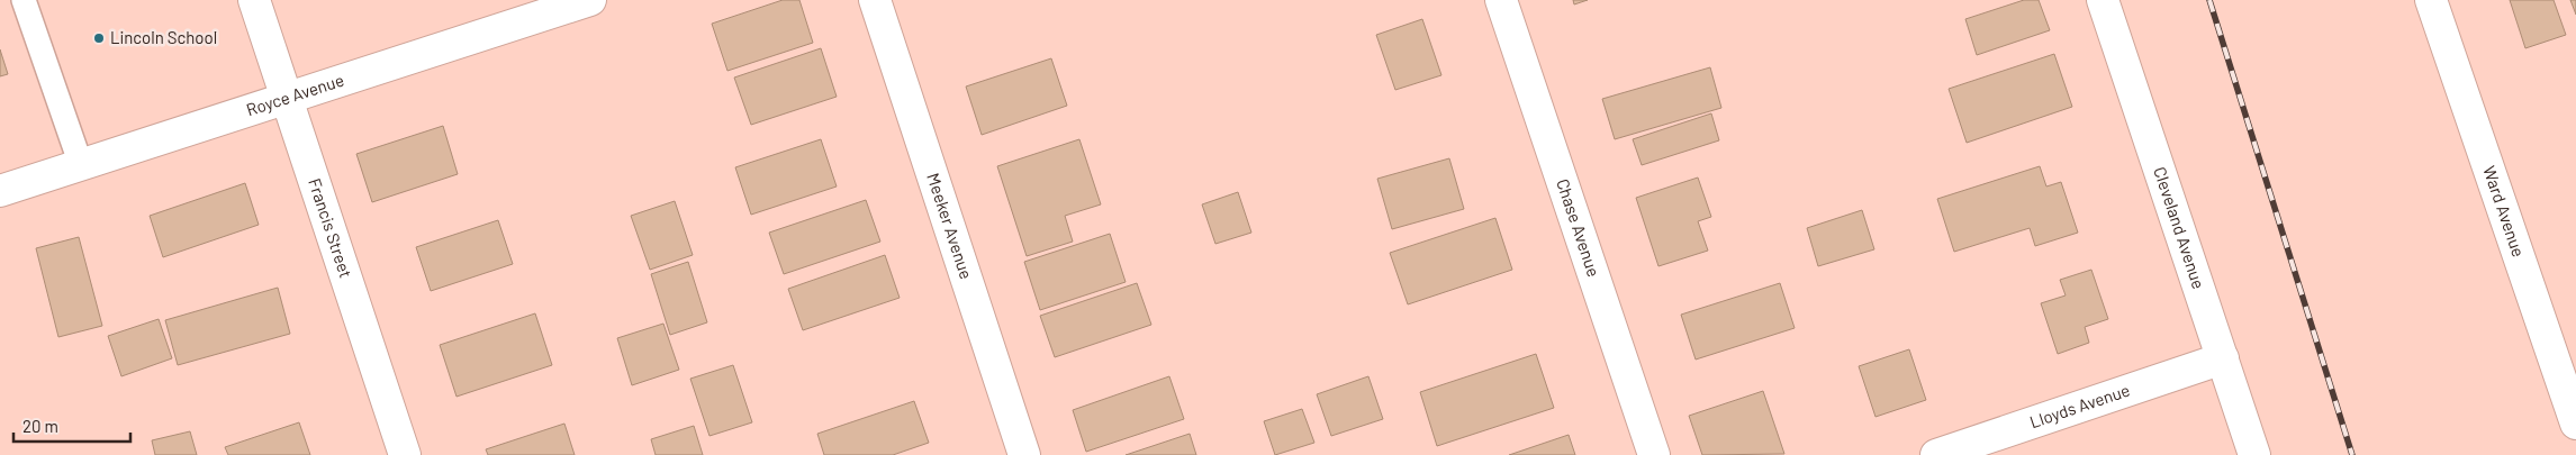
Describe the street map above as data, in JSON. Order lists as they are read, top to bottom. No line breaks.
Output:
{"streets":{"street":["Royce Avenue","Ward Avenue","Francis Street","Meeker Avenue","Chase Avenue","Cleveland Avenue","Lloyds Avenue"]},"crossings":[["Royce Avenue","Francis Street"],["Cleveland Avenue","Lloyds Avenue"]],"places":["Lincoln School"],"scale_bar":"20 m"}
